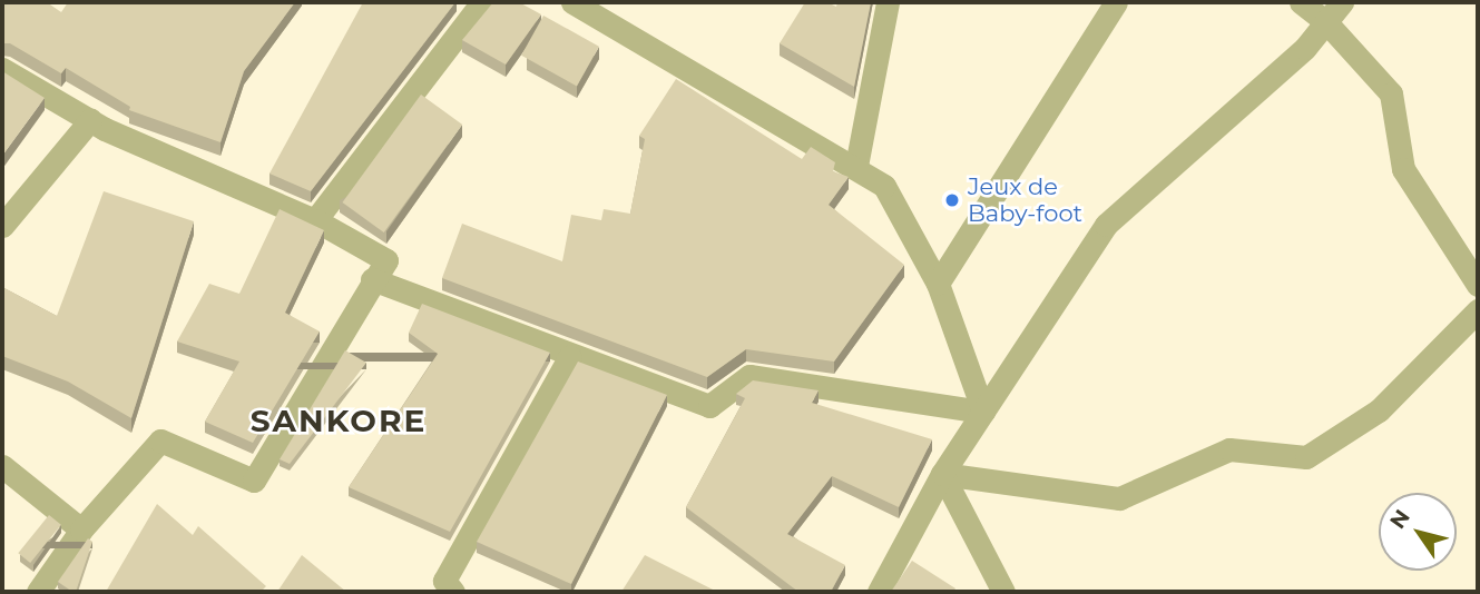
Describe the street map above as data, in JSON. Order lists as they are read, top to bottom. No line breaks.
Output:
{"districts":["SANKORE"],"places":["Jeux de Baby-foot"],"north":"top left"}
